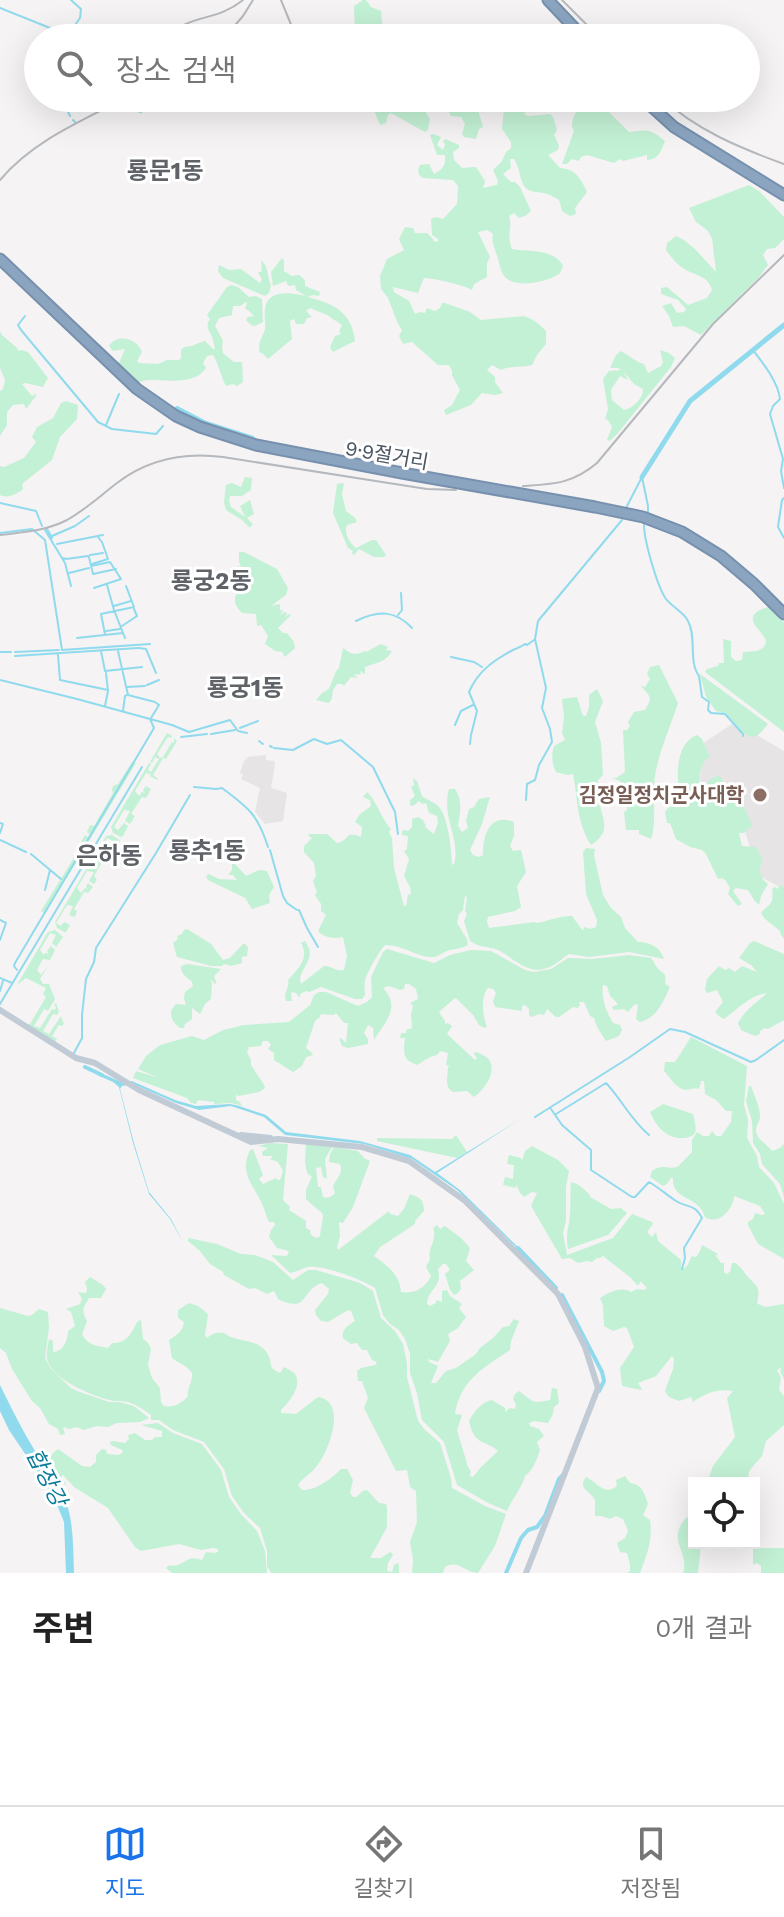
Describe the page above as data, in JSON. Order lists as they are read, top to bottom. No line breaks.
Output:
{"streets":{"highway":["9·9절거리"]},"districts":["룡문1동","룡궁2동","룡궁1동","룡추1동","은하동"],"water":["합장강"],"places":["김정일정치군사대학"],"page":{"search":"장소 검색","heading":["주변","0개 결과"],"nav":["지도","길찾기","저장됨"]}}
